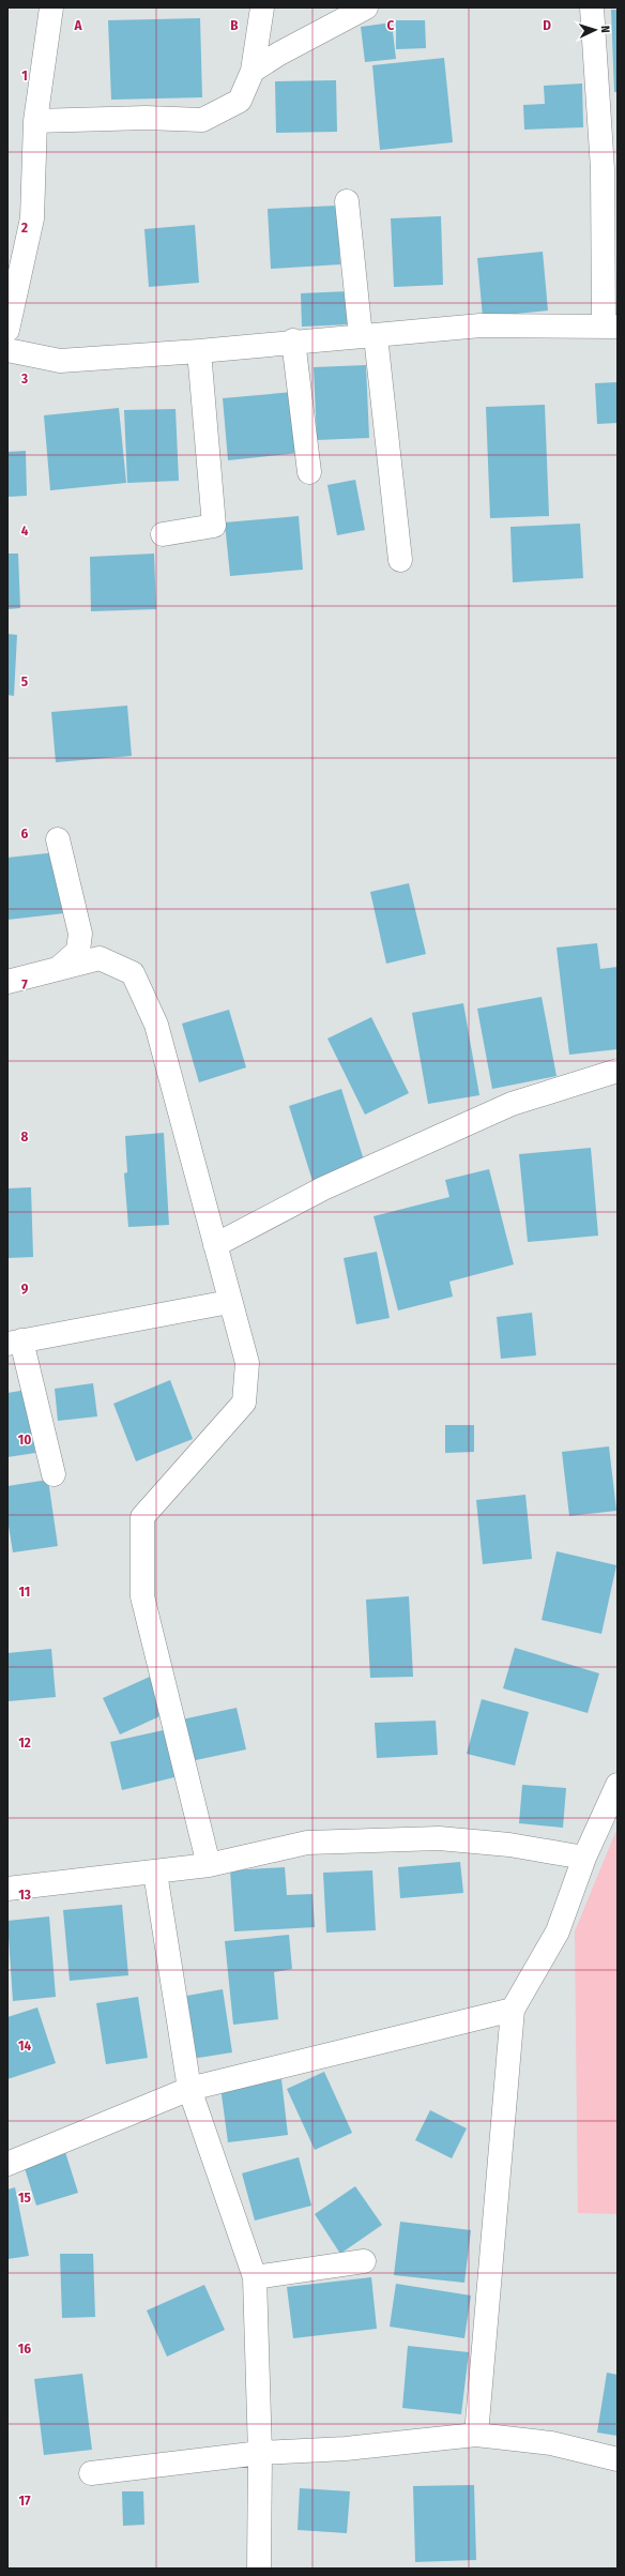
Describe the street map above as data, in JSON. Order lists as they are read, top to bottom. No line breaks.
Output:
{"north":"right","grid":{"columns":["A","B","C","D"],"rows":["1","2","3","4","5","6","7","8","9","10","11","12","13","14","15","16","17"]}}
